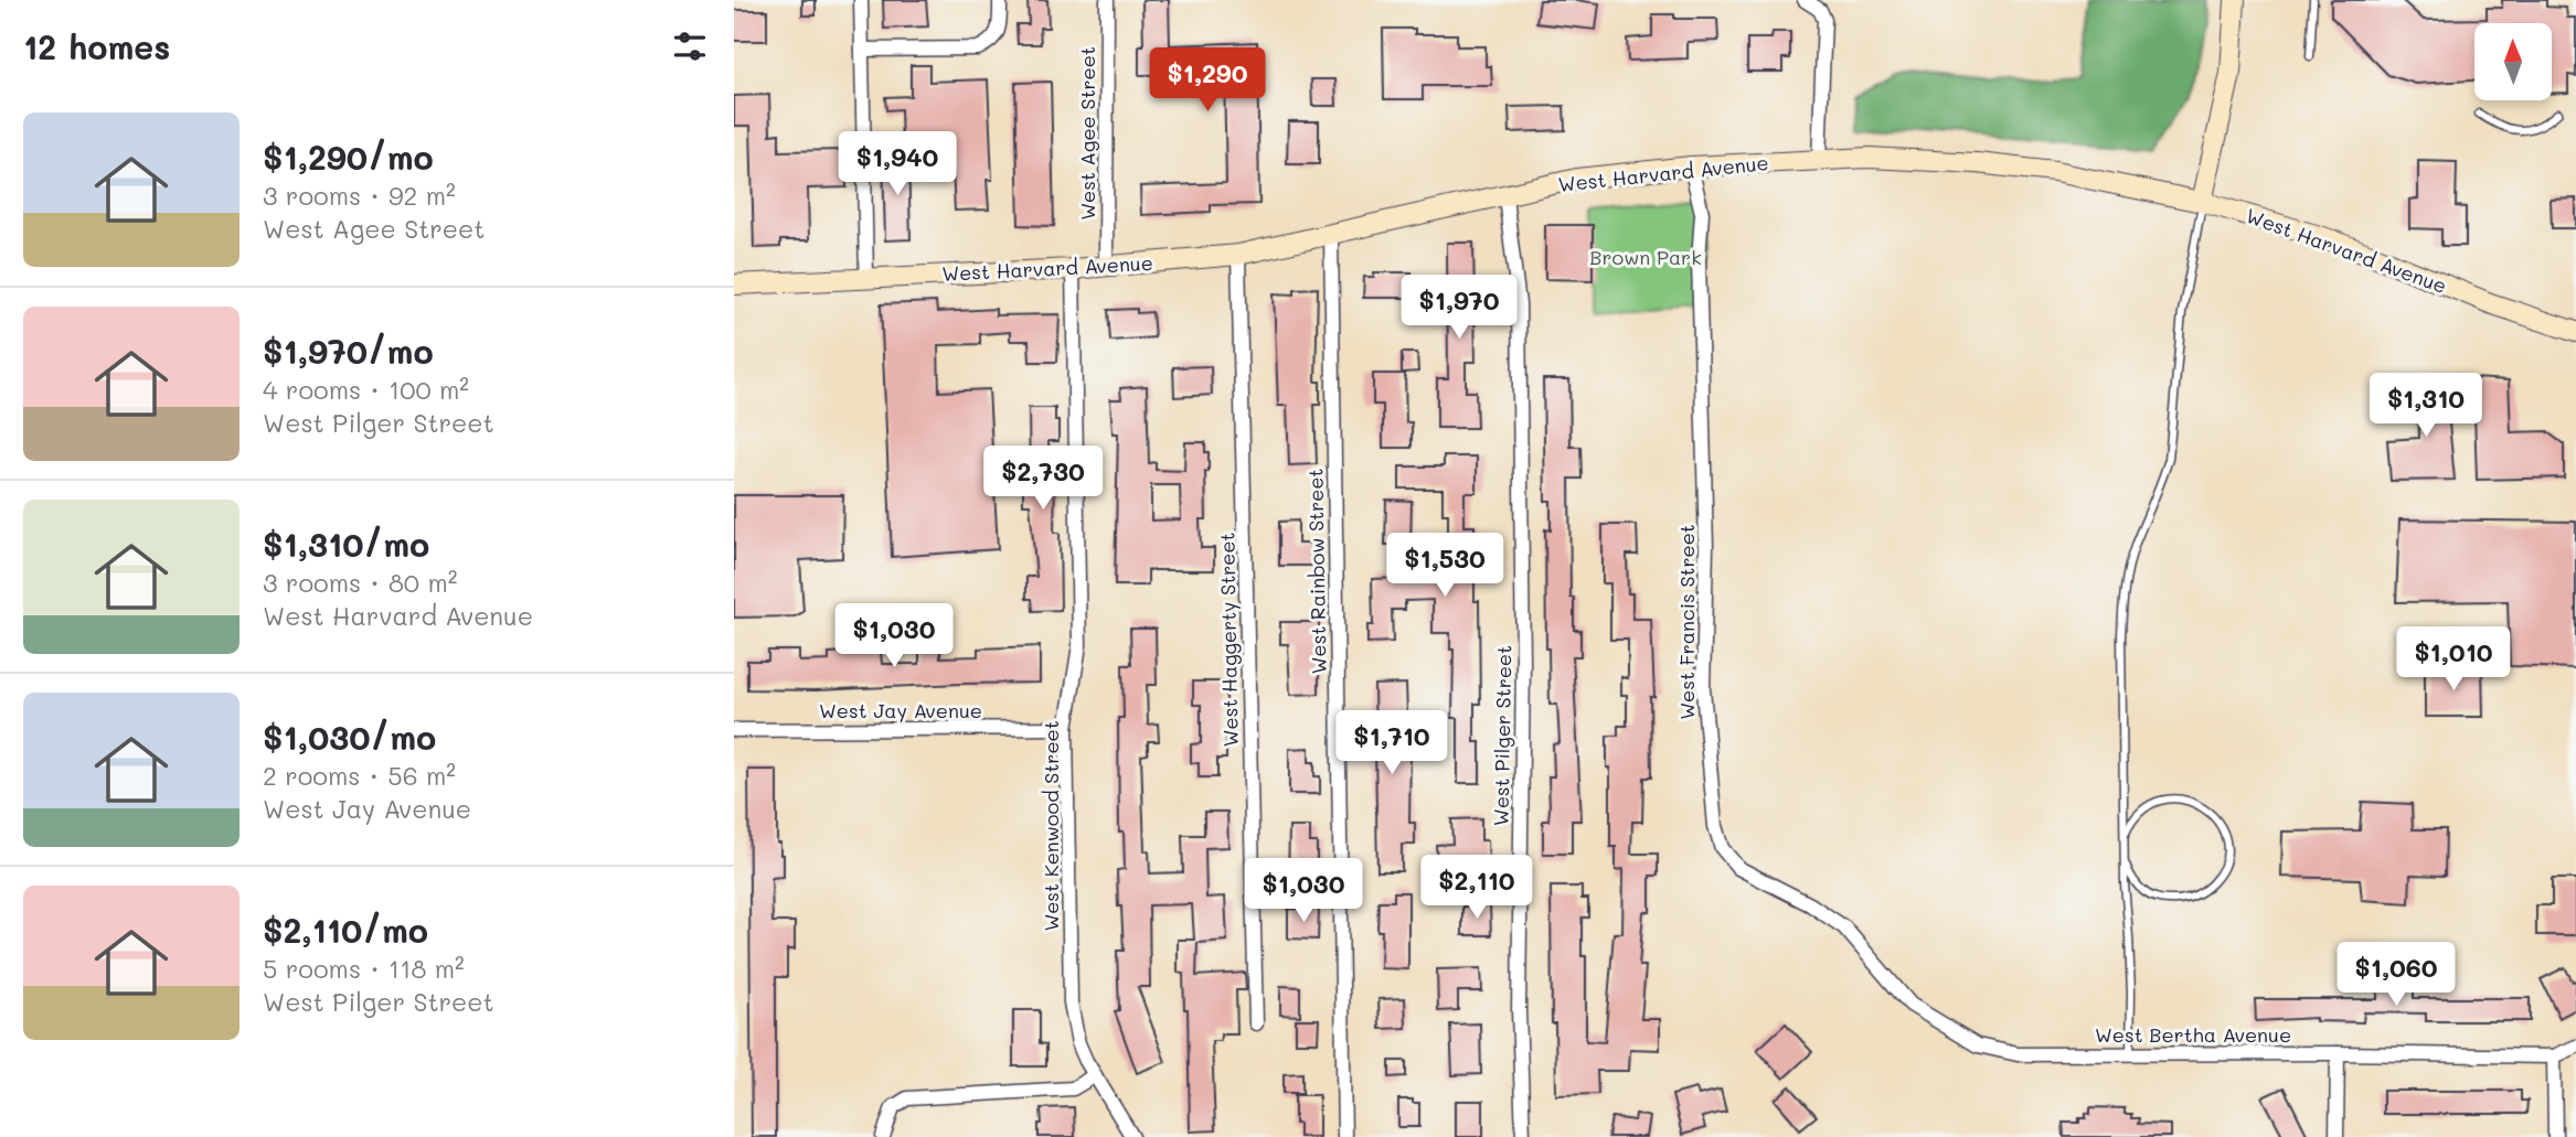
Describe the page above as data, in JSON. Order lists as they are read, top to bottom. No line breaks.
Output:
{"streets":{"main road":["West Harvard Avenue"],"street":["West Agee Street","West Rainbow Street","West Francis Street","West Haggerty Street","West Jay Avenue","West Pilger Street","West Kenwood Street","West Bertha Avenue"]},"crossings":[["West Agee Street","West Harvard Avenue"],["West Harvard Avenue","West Rainbow Street"],["West Harvard Avenue","West Francis Street"],["West Harvard Avenue","West Haggerty Street"],["West Harvard Avenue","West Pilger Street"],["West Harvard Avenue","West Kenwood Street"],["West Francis Street","West Bertha Avenue"],["West Jay Avenue","West Kenwood Street"]],"parks":["Brown Park"],"north":"top","page":{"heading":"12 homes","price":["$1,290","$1,940","$1,970","$1,310","$2,730","$1,530","$1,030","$1,010","$1,710","$2,110","$1,030","$1,060"],"list":[{"name":"$1,290/mo","note":"3 rooms · 92 m² · West Agee Street"},{"name":"$1,970/mo","note":"4 rooms · 100 m² · West Pilger Street"},{"name":"$1,310/mo","note":"3 rooms · 80 m² · West Harvard Avenue"},{"name":"$1,030/mo","note":"2 rooms · 56 m² · West Jay Avenue"},{"name":"$2,110/mo","note":"5 rooms · 118 m² · West Pilger Street"}]}}
